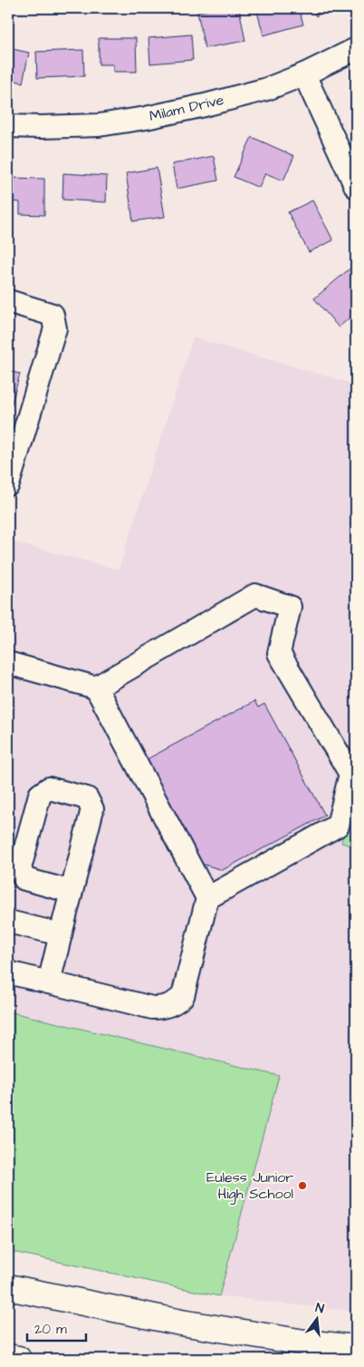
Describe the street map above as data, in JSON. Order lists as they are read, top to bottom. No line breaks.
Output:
{"streets":{"street":["Milam Drive"]},"places":["Euless Junior High School"],"scale_bar":"20 m","north":"top"}
